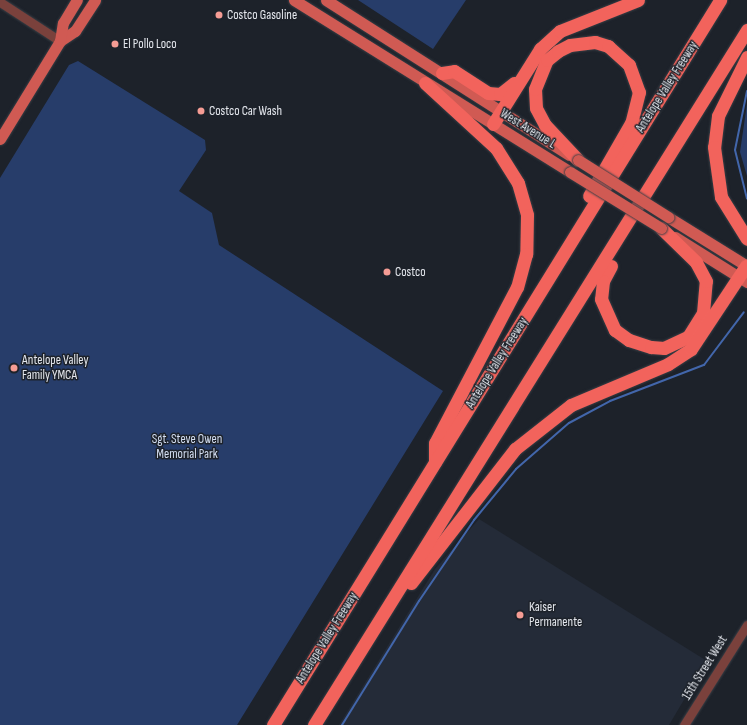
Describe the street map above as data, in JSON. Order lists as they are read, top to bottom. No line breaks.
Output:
{"streets":{"highway":["Antelope Valley Freeway"],"main road":["West Avenue L"],"street":["15th Street West"]},"parks":["Sgt. Steve Owen Memorial Park"],"places":["Costco Gasoline","El Pollo Loco","Costco Car Wash","Costco","Antelope Valley Family YMCA","Kaiser Permanente"]}
